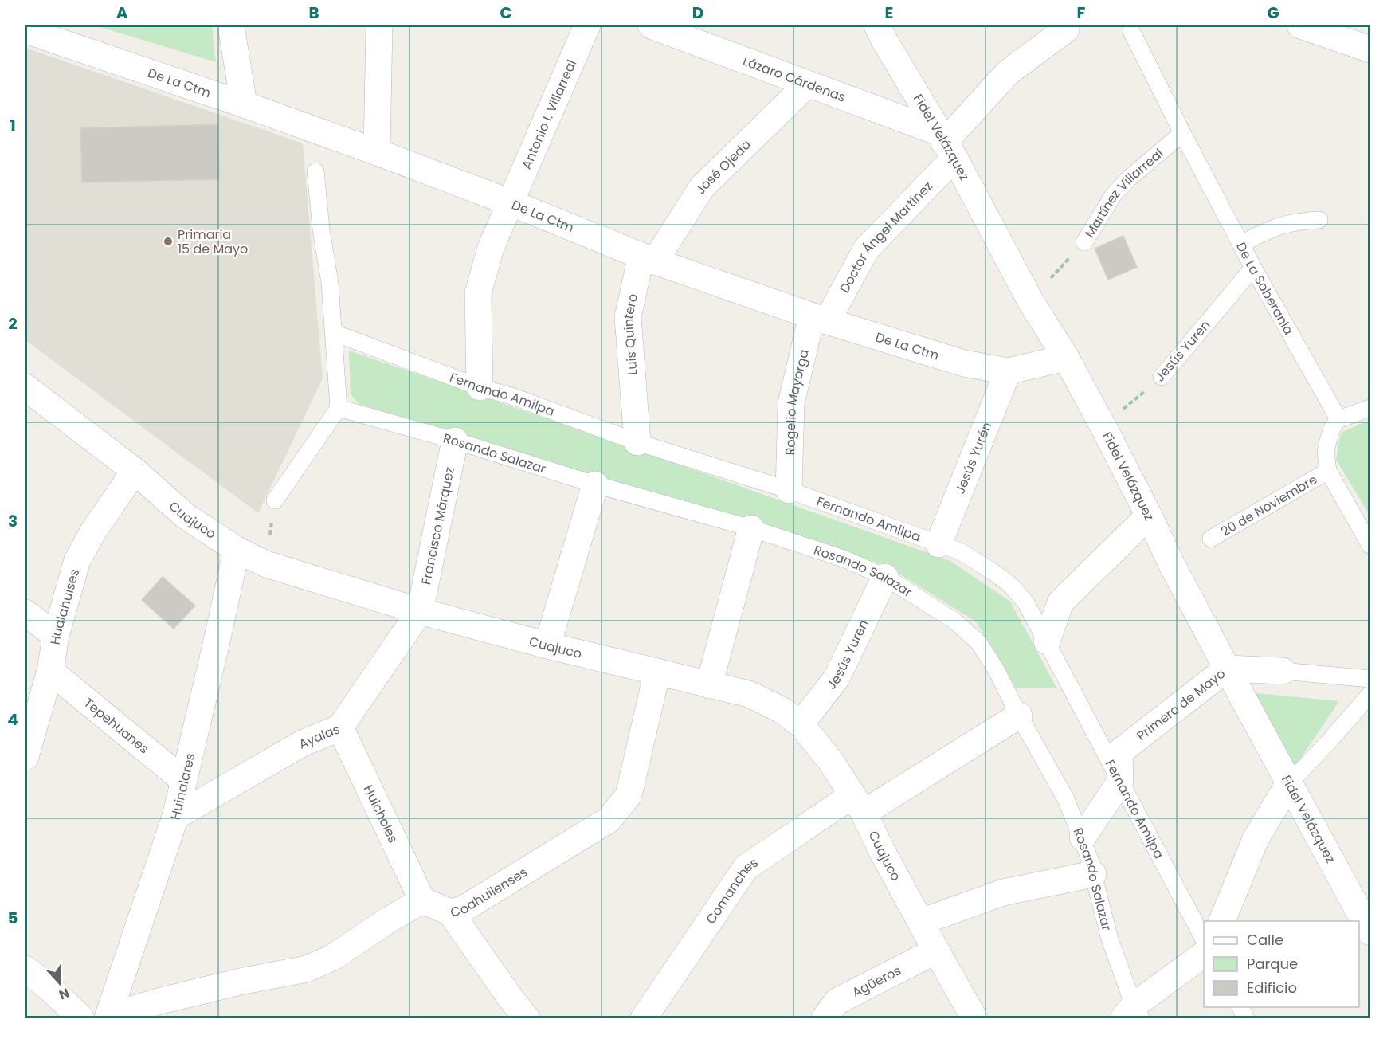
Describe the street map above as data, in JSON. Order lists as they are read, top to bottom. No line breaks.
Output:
{"streets":{"street":["Lázaro Cárdenas","De La Ctm","Antonio I. Villarreal","Fidel Velázquez","José Ojeda","Doctor Ángel Martínez","Luis Quintero","Jesús Yuren","Rogelio Mayorga","Jesús Yurén","Cuajuco","Francisco Márquez","Hualahuises","Primero de Mayo","Tepehuanes","Ayalas","Huinalares","Huicholes","Coahuilenses","Comanches","Agüeros"],"lane":["Martínez Villarreal","De La Soberanía","Fernando Amilpa","Rosando Salazar","20 de Noviembre"]},"crossings":[["Lázaro Cárdenas","Fidel Velázquez"],["Lázaro Cárdenas","José Ojeda"],["Lázaro Cárdenas","Doctor Ángel Martínez"],["De La Ctm","Antonio I. Villarreal"],["De La Ctm","Fidel Velázquez"],["De La Ctm","José Ojeda"],["De La Ctm","Doctor Ángel Martínez"],["De La Ctm","Luis Quintero"],["De La Ctm","Rogelio Mayorga"],["De La Ctm","Jesús Yurén"],["Antonio I. Villarreal","Fernando Amilpa"],["Fidel Velázquez","Martínez Villarreal"],["Fidel Velázquez","Doctor Ángel Martínez"],["Fidel Velázquez","Jesús Yuren"],["Fidel Velázquez","Primero de Mayo"],["José Ojeda","Luis Quintero"],["Martínez Villarreal","De La Soberanía"],["Doctor Ángel Martínez","Rogelio Mayorga"],["De La Soberanía","Jesús Yuren"],["Luis Quintero","Fernando Amilpa"],["Jesús Yuren","Rosando Salazar"],["Jesús Yuren","Cuajuco"],["Fernando Amilpa","Rogelio Mayorga"],["Fernando Amilpa","Jesús Yurén"],["Fernando Amilpa","Primero de Mayo"],["Rosando Salazar","Francisco Márquez"],["Cuajuco","Francisco Márquez"],["Cuajuco","Hualahuises"],["Cuajuco","Ayalas"],["Cuajuco","Huinalares"],["Cuajuco","Coahuilenses"],["Cuajuco","Comanches"],["Cuajuco","Agüeros"],["Francisco Márquez","Ayalas"],["Hualahuises","Tepehuanes"],["Tepehuanes","Huinalares"],["Ayalas","Huinalares"],["Ayalas","Huicholes"],["Huicholes","Coahuilenses"]],"places":["Primaria 15 de Mayo"],"legend":["Calle","Parque","Edificio"],"north":"bottom","grid":{"columns":["A","B","C","D","E","F","G"],"rows":["1","2","3","4","5"]}}
